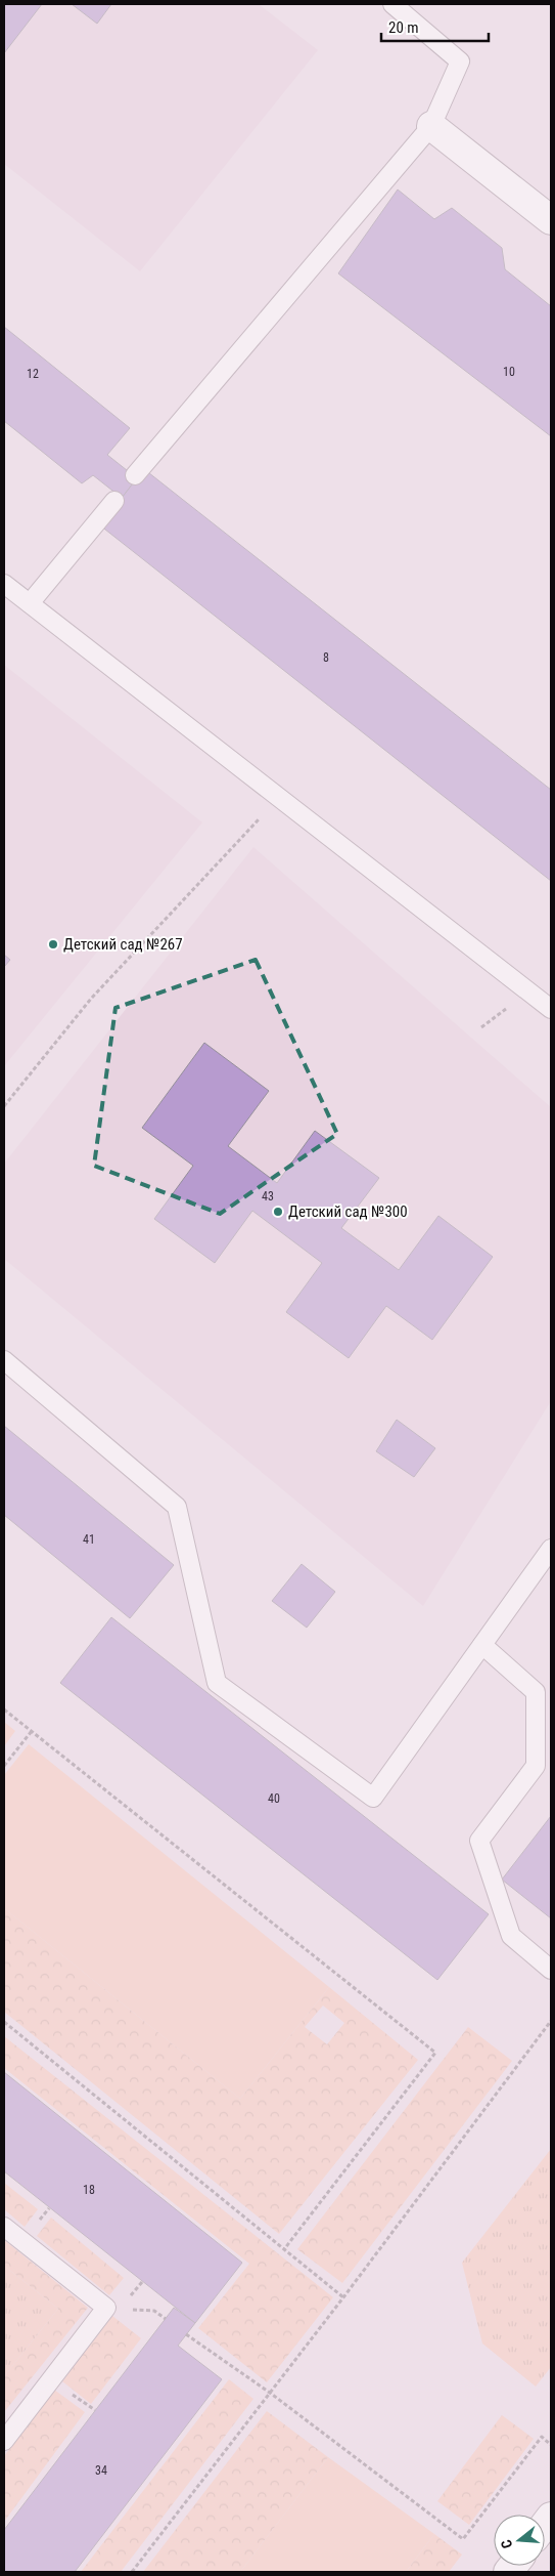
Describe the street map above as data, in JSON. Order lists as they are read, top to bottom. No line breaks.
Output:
{"places":["Детский сад №267","Детский сад №300"],"house_numbers":["10","12","8","43","41","40","18","34"],"scale_bar":"20 m","north":"left"}
